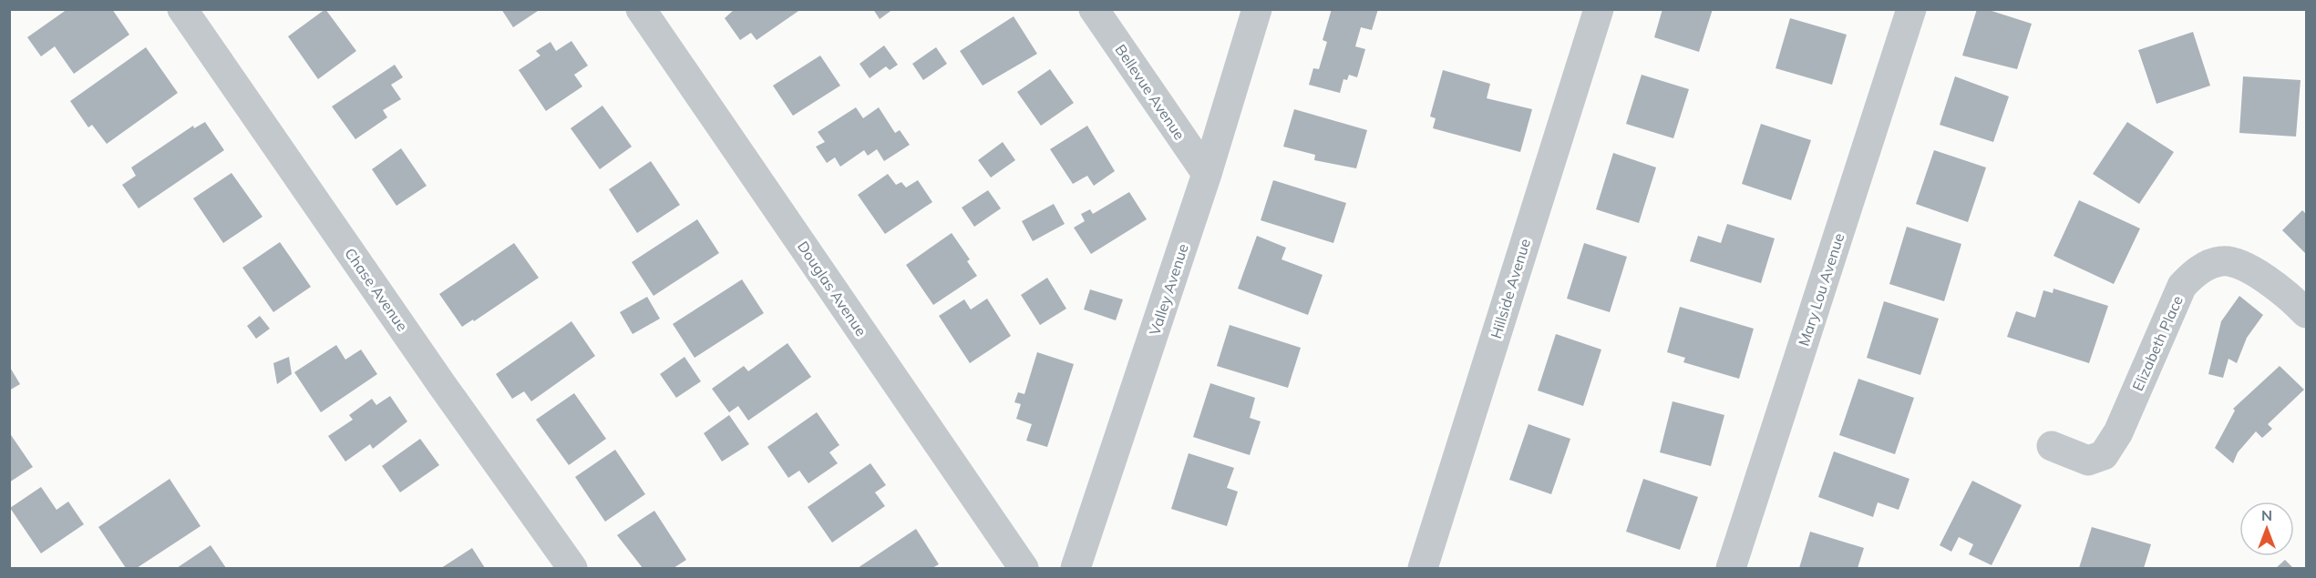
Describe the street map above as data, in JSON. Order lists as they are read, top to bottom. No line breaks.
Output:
{"streets":{"street":["Bellevue Avenue","Douglas Avenue","Hillside Avenue","Chase Avenue","Valley Avenue","Mary Lou Avenue","Elizabeth Place"]},"crossings":[["Bellevue Avenue","Valley Avenue"]],"north":"top"}
